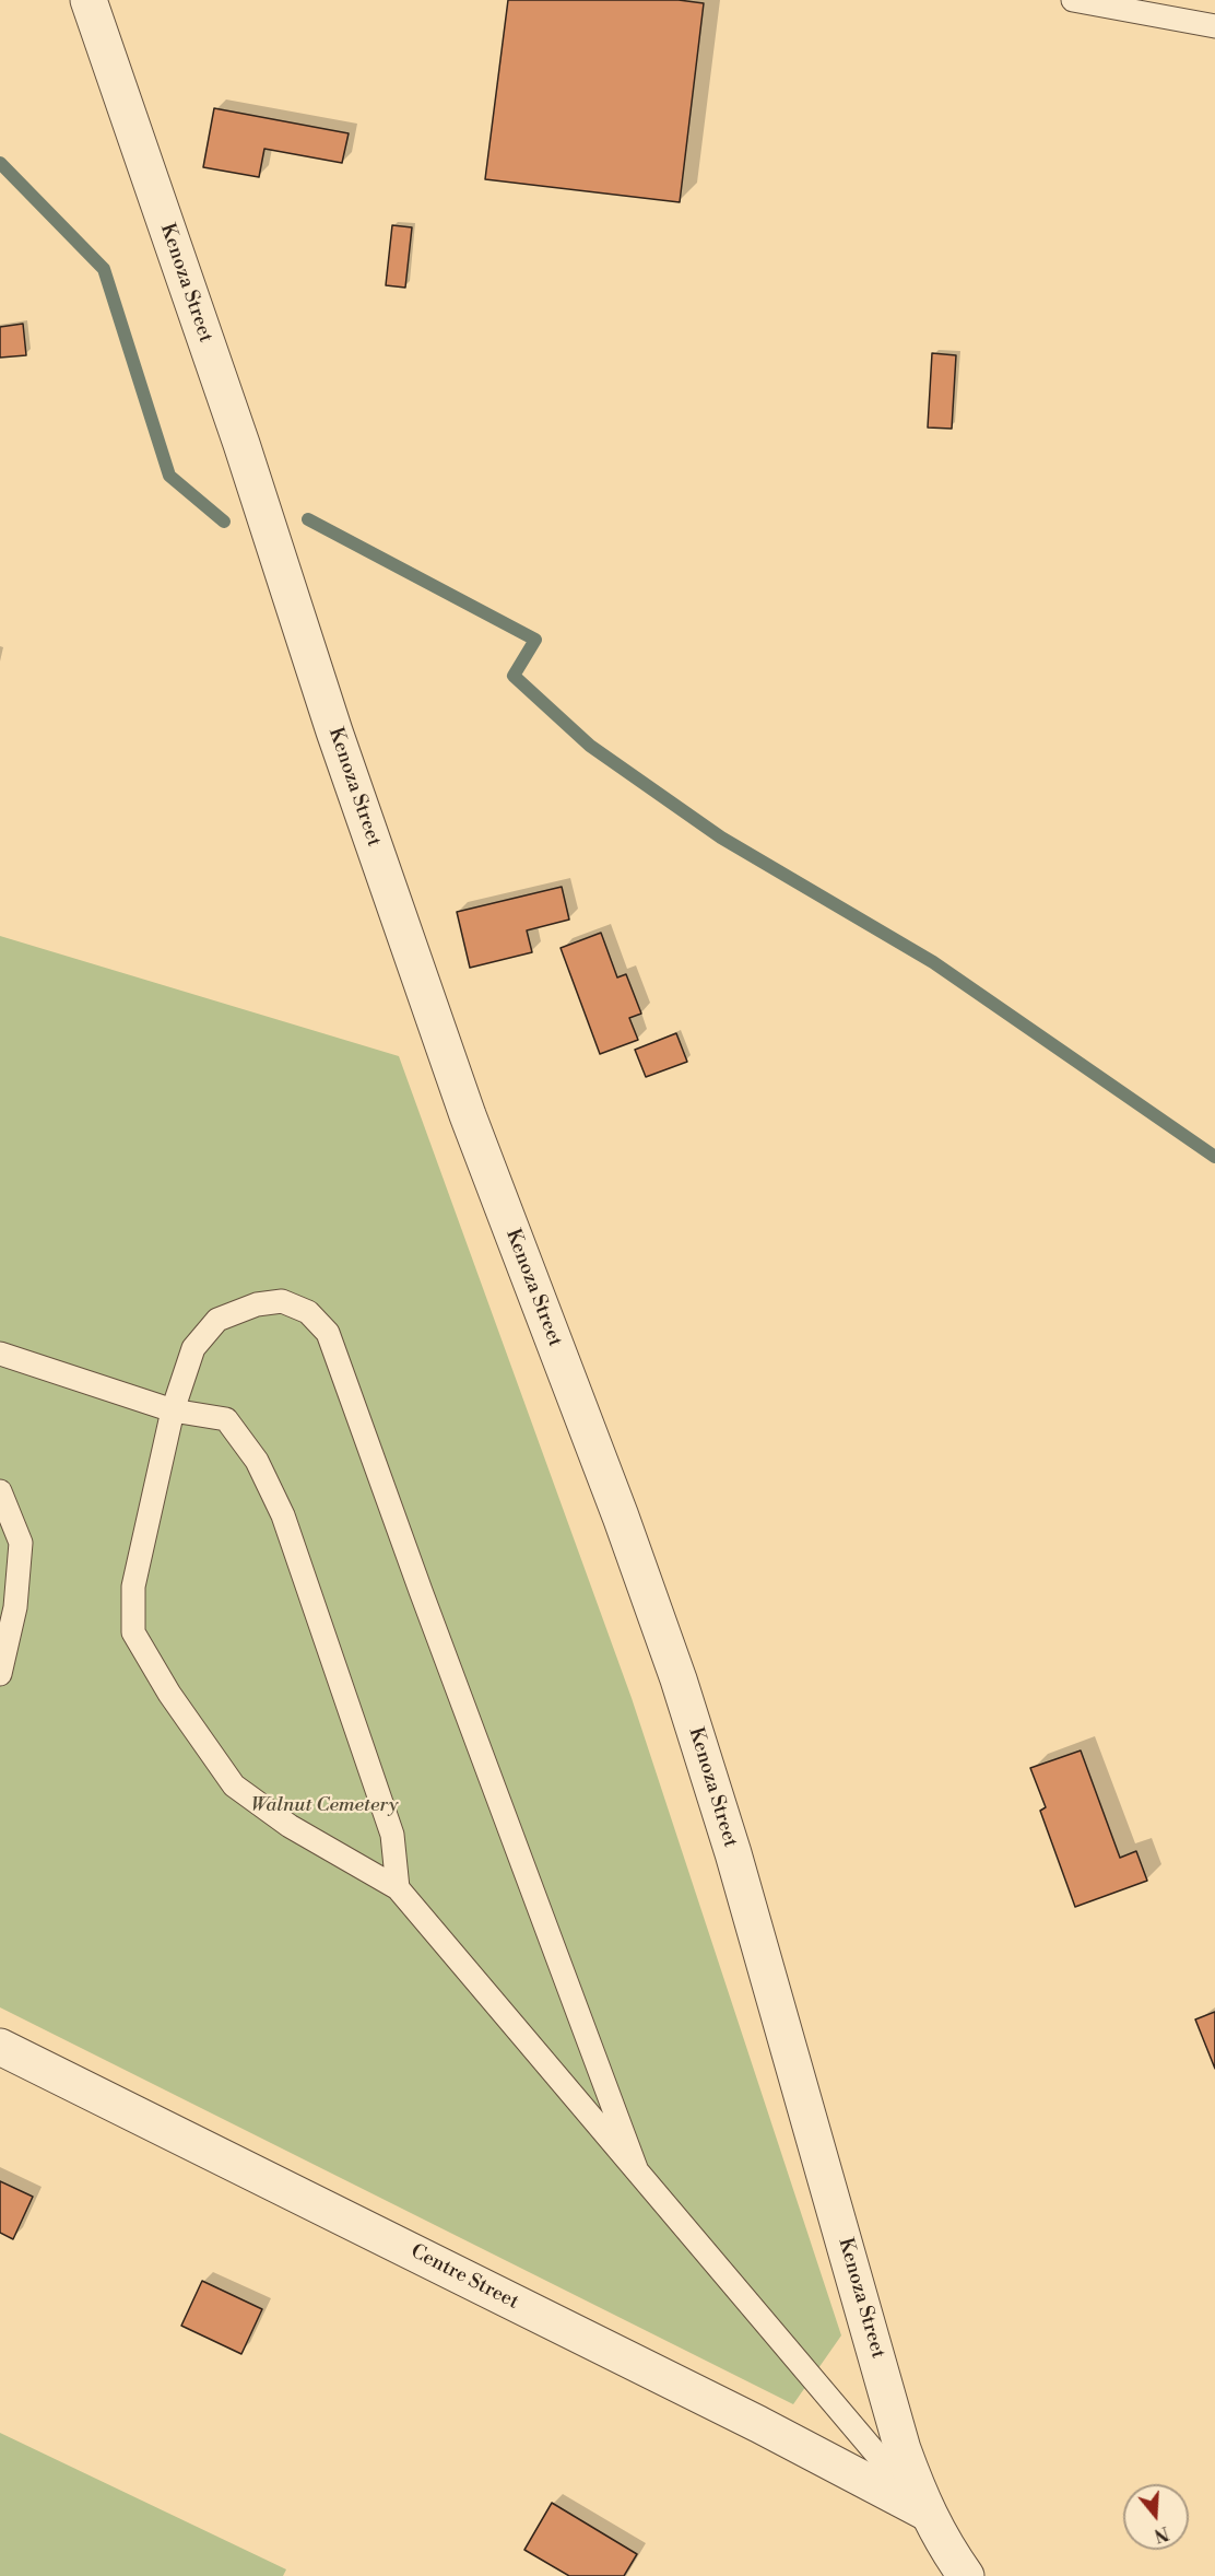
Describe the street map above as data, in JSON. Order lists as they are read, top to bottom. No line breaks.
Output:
{"streets":{"street":["Kenoza Street","Centre Street"]},"crossings":[["Kenoza Street","Centre Street"]],"parks":["Walnut Cemetery"],"north":"bottom"}
